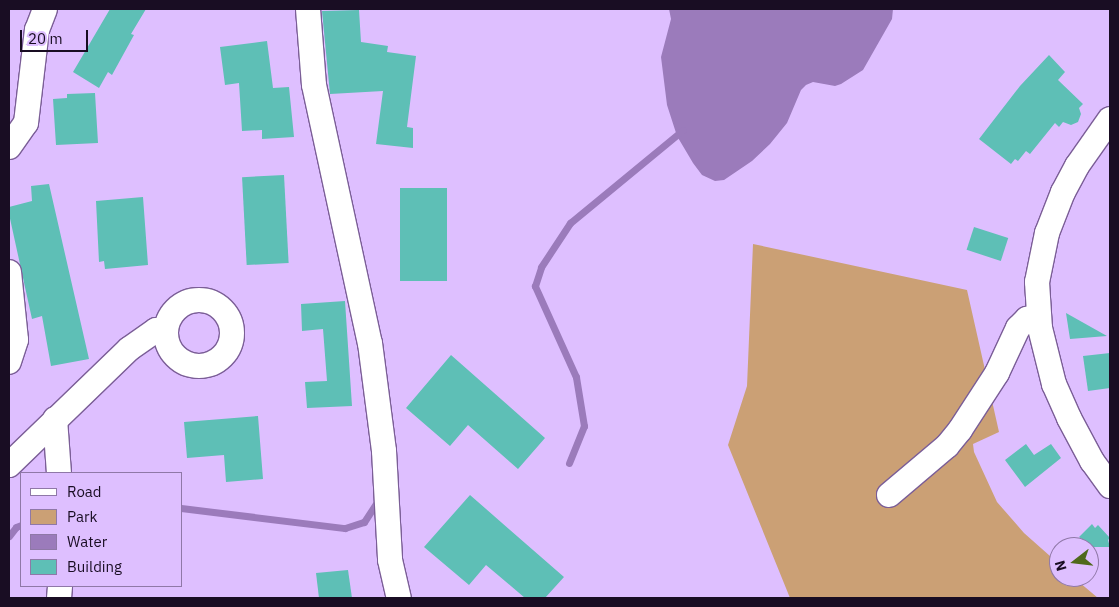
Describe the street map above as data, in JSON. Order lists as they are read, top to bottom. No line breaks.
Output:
{"legend":["Road","Park","Water","Building"],"scale_bar":"20 m","north":"left"}
